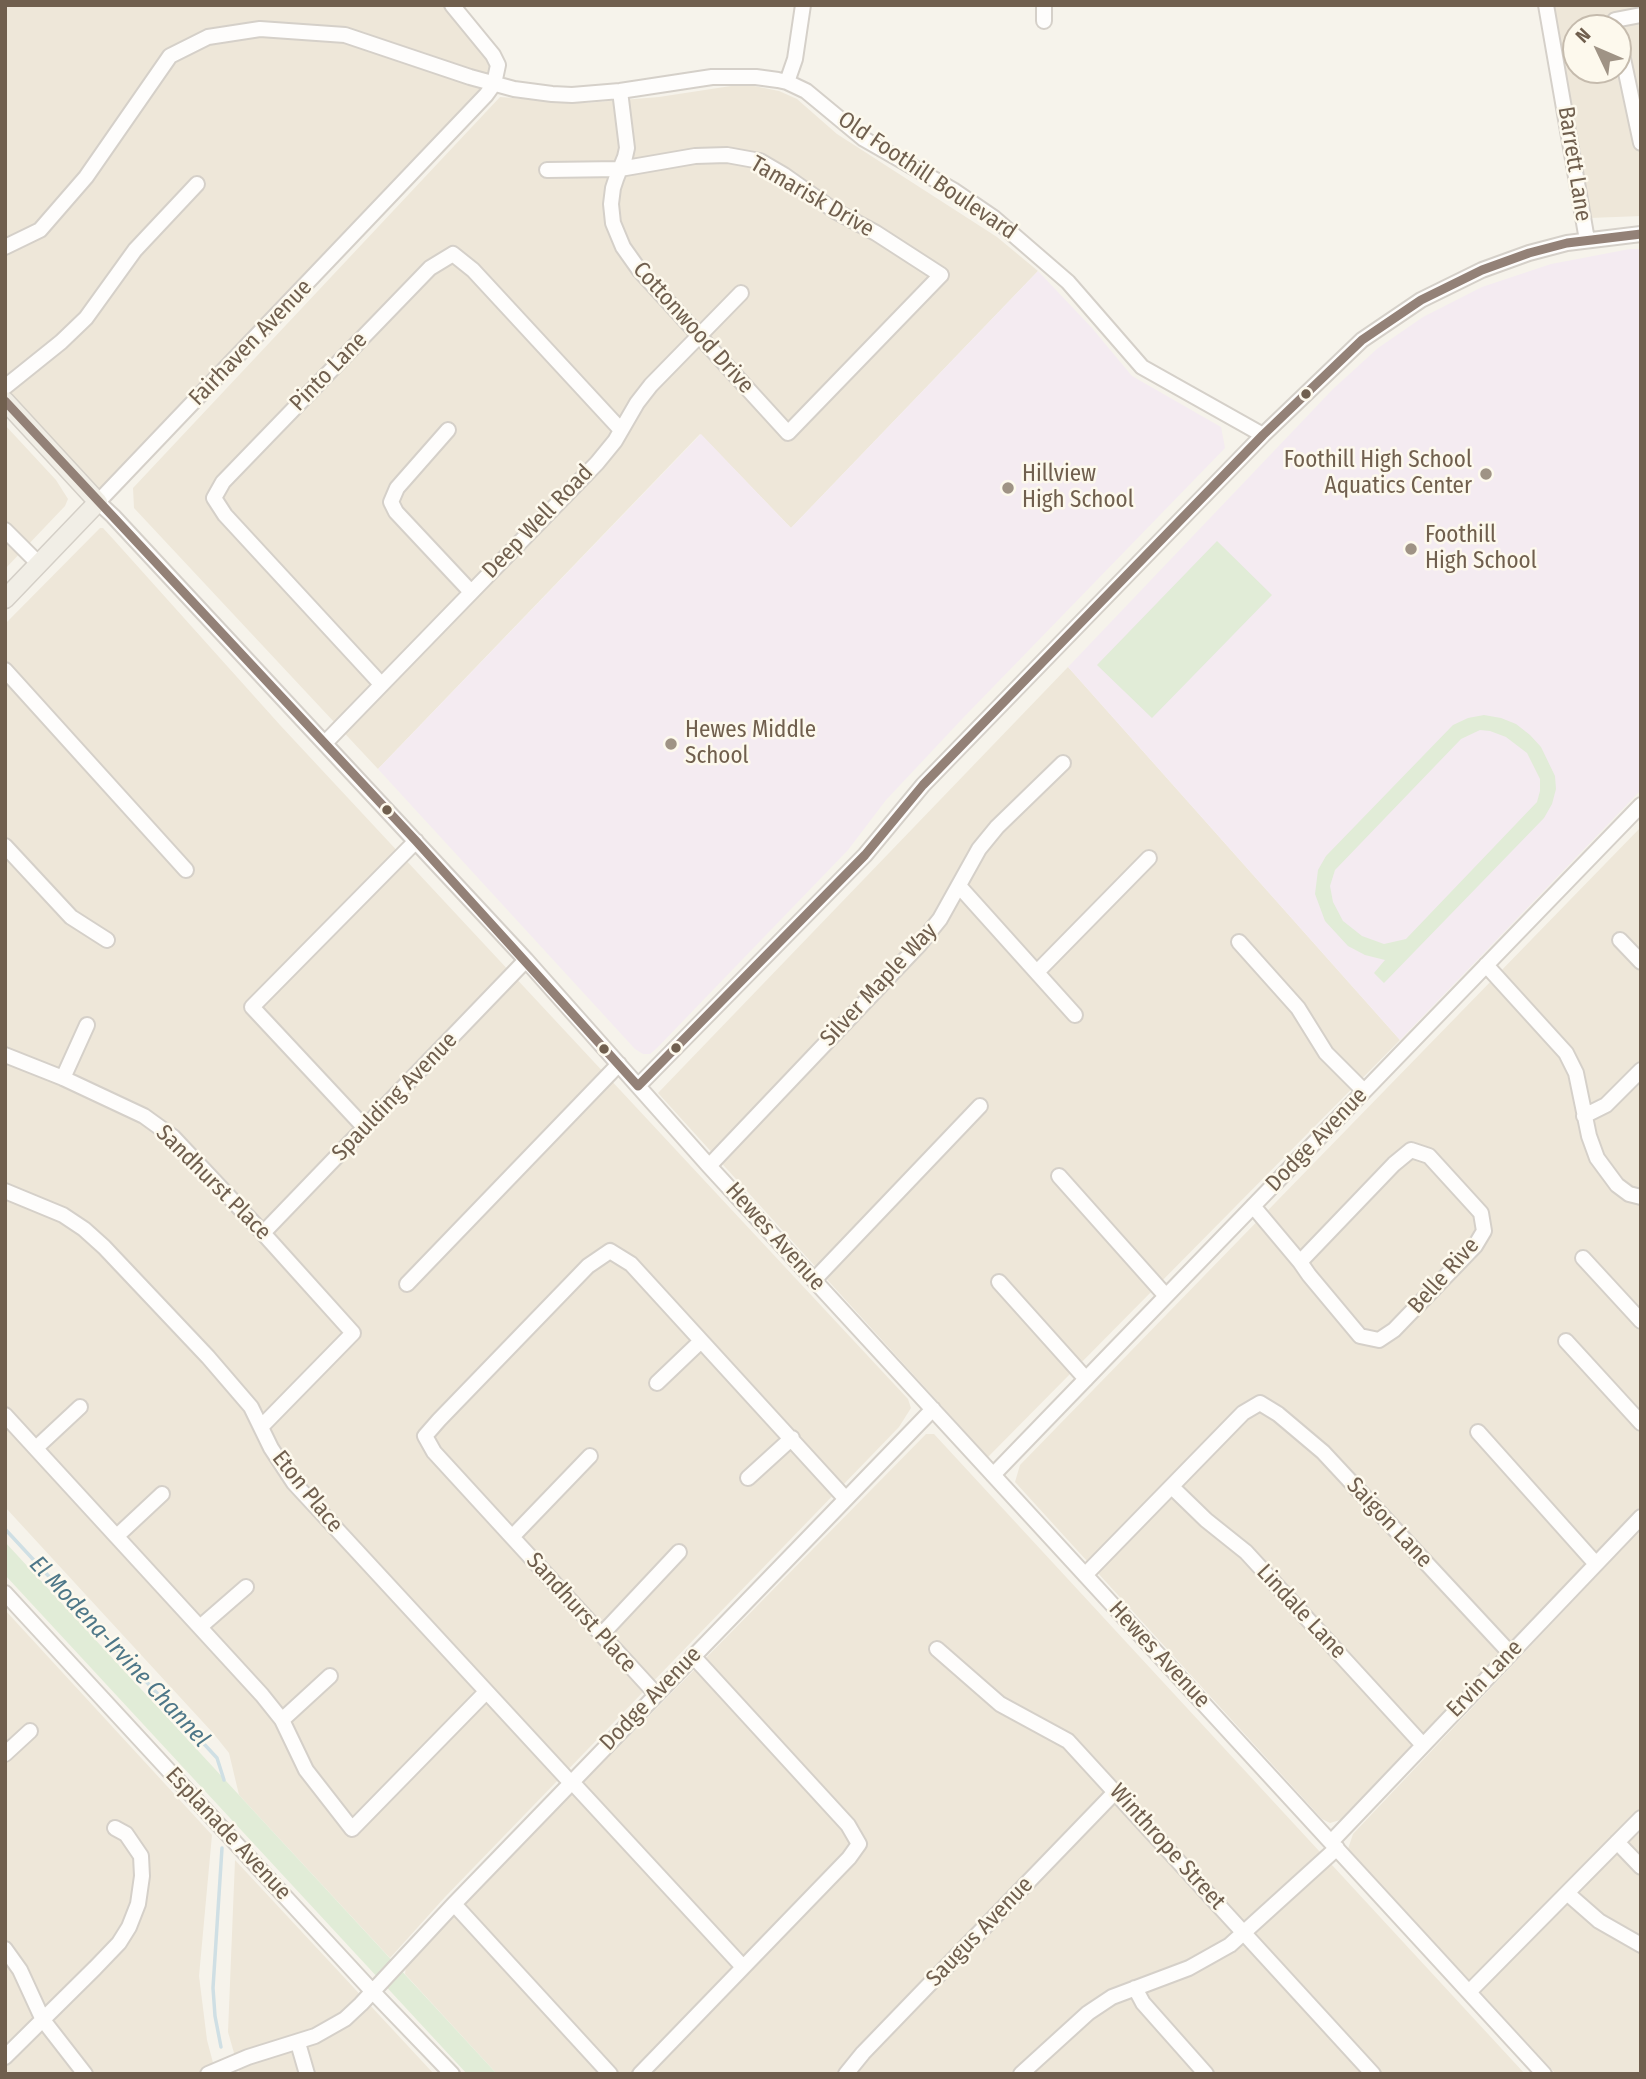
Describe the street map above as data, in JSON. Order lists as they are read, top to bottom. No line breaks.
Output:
{"streets":{"main road":["Fairhaven Avenue","Hewes Avenue"],"street":["Barrett Lane","Old Foothill Boulevard","Tamarisk Drive","Cottonwood Drive","Pinto Lane","Deep Well Road","Silver Maple Way","Spaulding Avenue","Dodge Avenue","Sandhurst Place","Belle Rive","Eton Place","Saigon Lane","Lindale Lane","Ervin Lane","Esplanade Avenue","Winthrope Street","Saugus Avenue"]},"crossings":[["Old Foothill Boulevard","Cottonwood Drive"],["Old Foothill Boulevard","Fairhaven Avenue"],["Tamarisk Drive","Cottonwood Drive"],["Cottonwood Drive","Deep Well Road"],["Fairhaven Avenue","Hewes Avenue"],["Pinto Lane","Deep Well Road"],["Deep Well Road","Hewes Avenue"],["Silver Maple Way","Hewes Avenue"],["Spaulding Avenue","Sandhurst Place"],["Spaulding Avenue","Hewes Avenue"],["Dodge Avenue","Sandhurst Place"],["Dodge Avenue","Hewes Avenue"],["Dodge Avenue","Belle Rive"],["Dodge Avenue","Eton Place"],["Dodge Avenue","Esplanade Avenue"],["Sandhurst Place","Eton Place"],["Hewes Avenue","Ervin Lane"],["Saigon Lane","Lindale Lane"],["Saigon Lane","Ervin Lane"],["Lindale Lane","Ervin Lane"],["Ervin Lane","Winthrope Street"],["Winthrope Street","Saugus Avenue"]],"water":["El Modena-Irvine Channel"],"places":["Foothill High School Aquatics Center","Hillview High School","Foothill High School","Hewes Middle School"],"north":"top left"}
